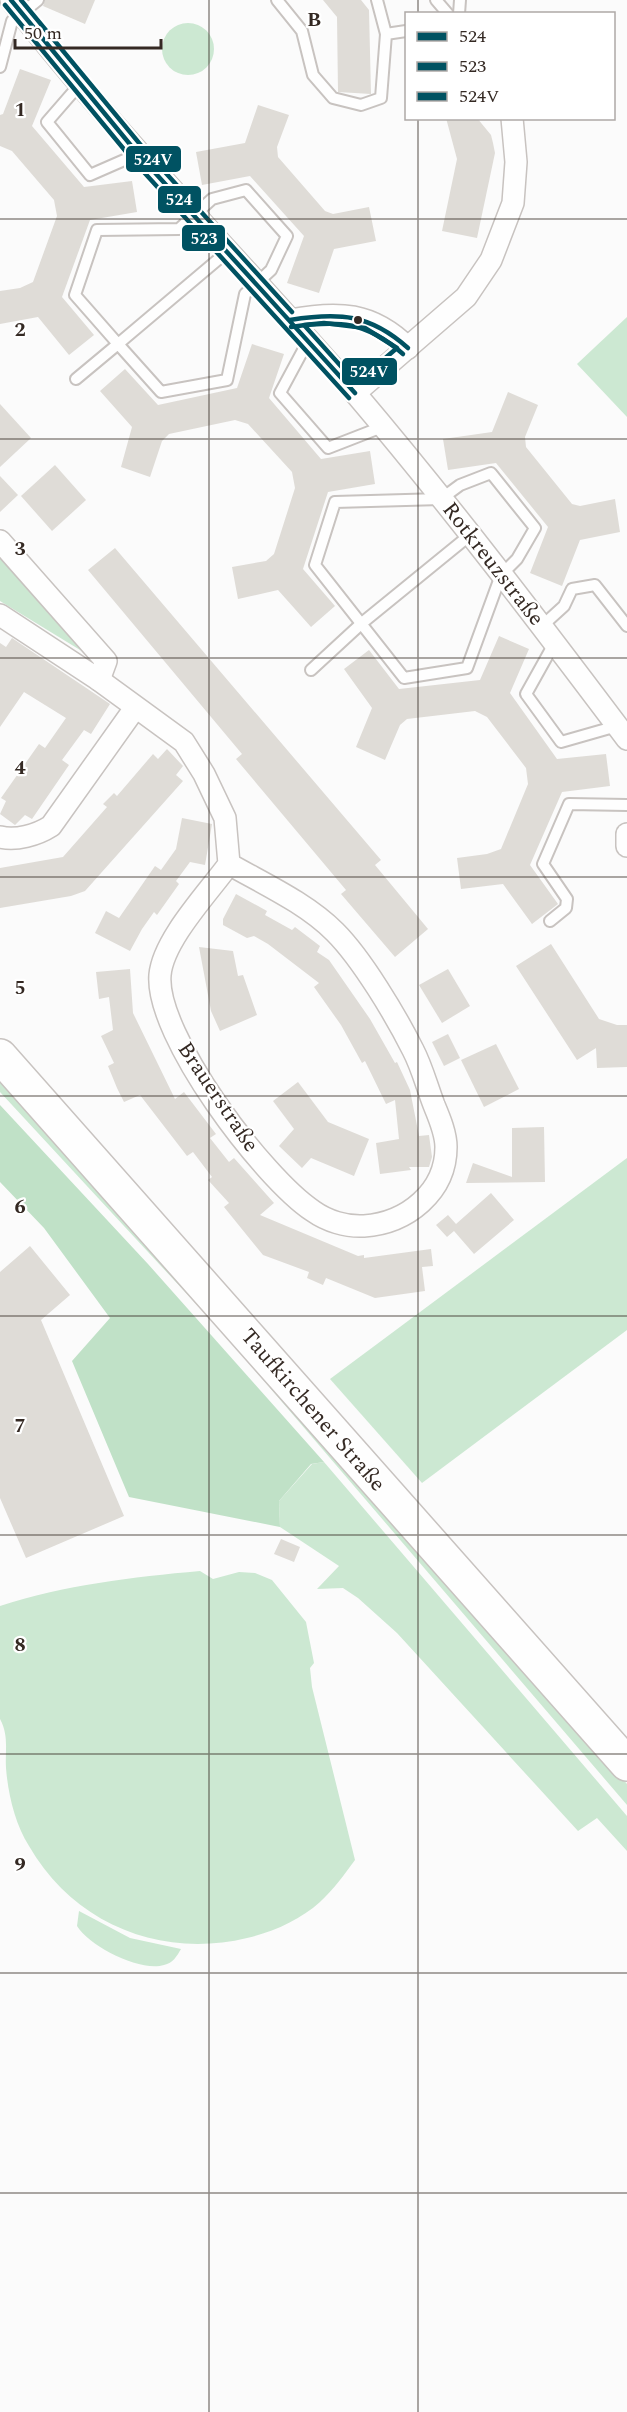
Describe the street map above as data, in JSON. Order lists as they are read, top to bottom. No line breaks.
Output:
{"streets":{"main road":["Taufkirchener Straße"],"street":["Rotkreuzstraße","Brauerstraße"]},"lines":["transit line 524","transit line 524V","transit line 523"],"legend":["524","523","524V"],"scale_bar":"50 m","grid":{"columns":["B"],"rows":["1","2","3","4","5","6","7","8","9"]}}
